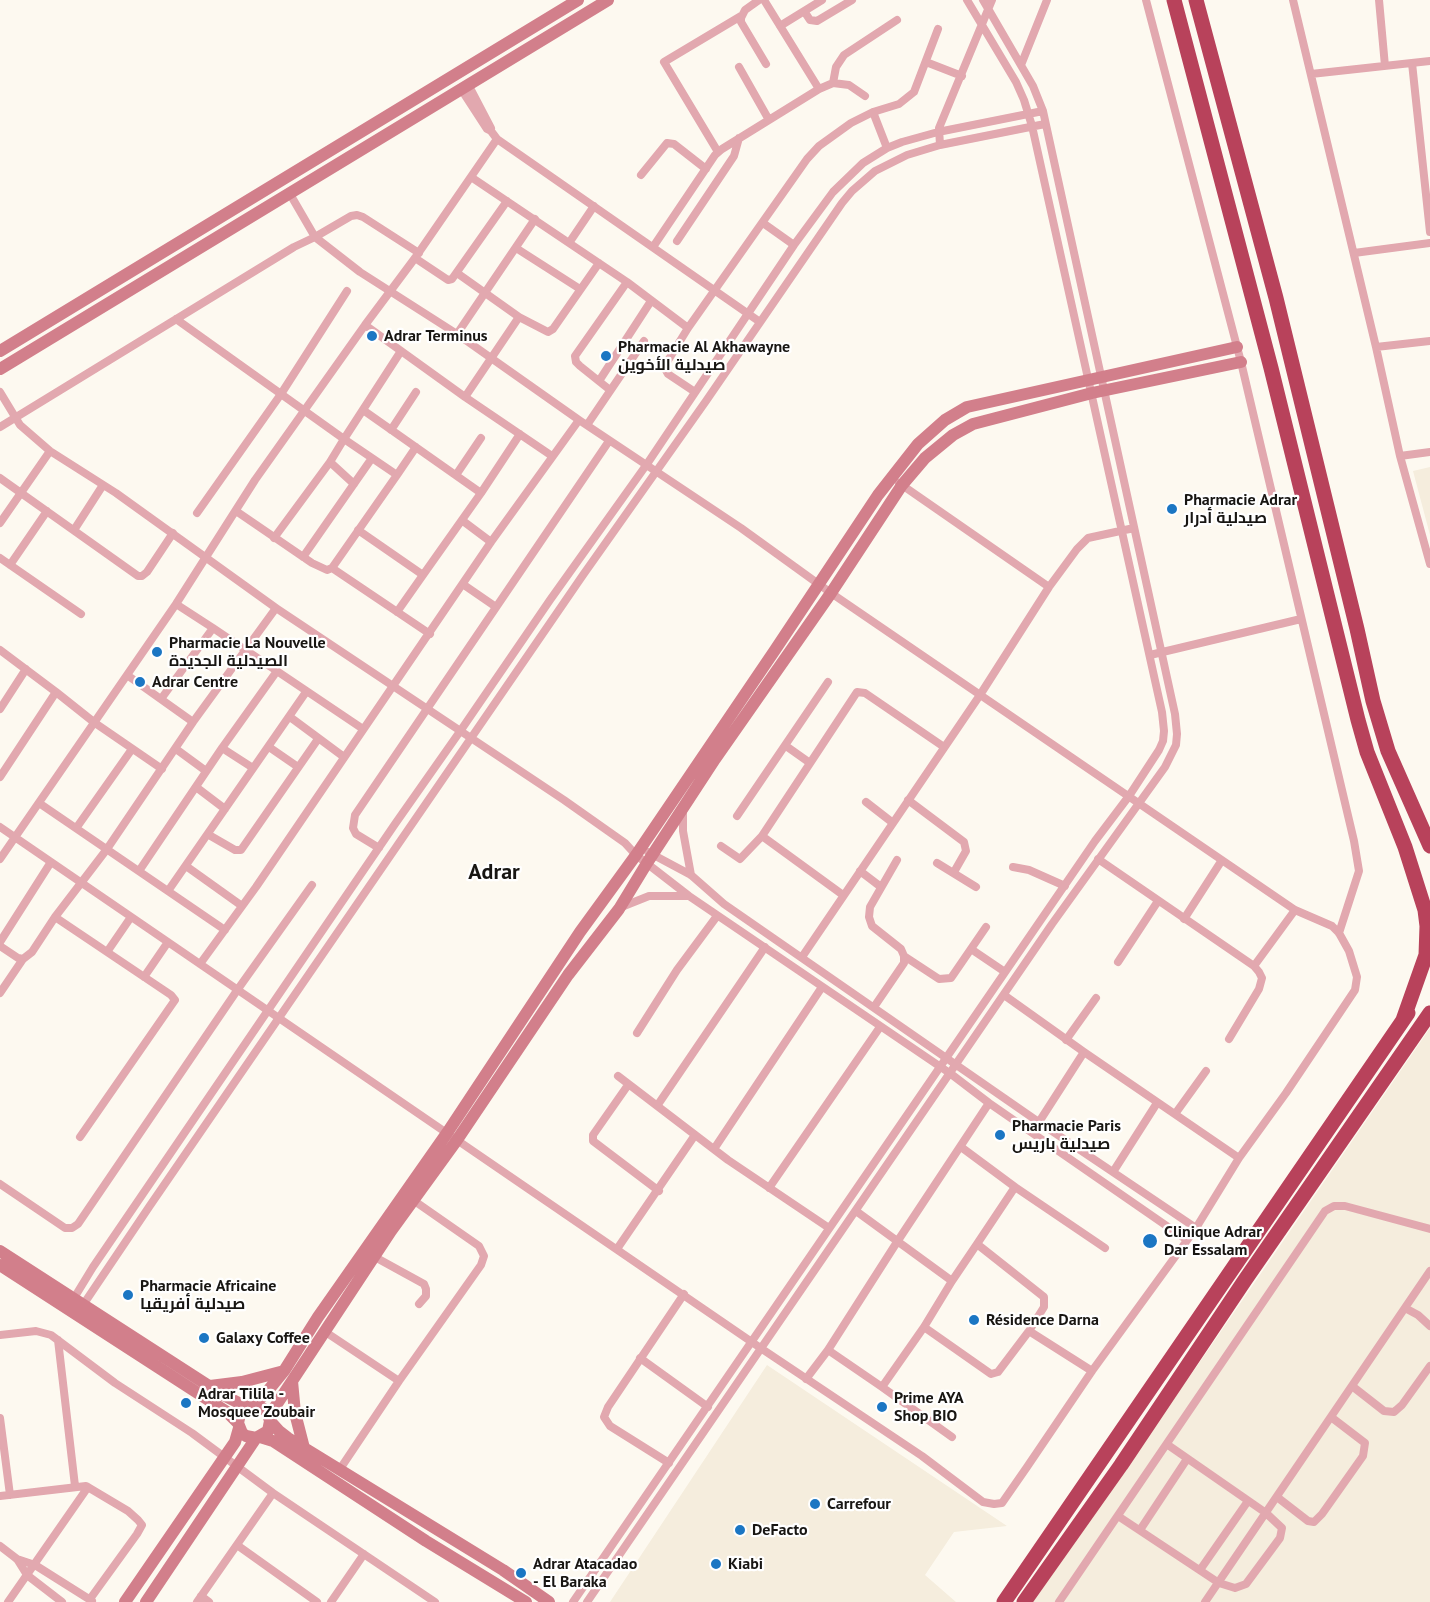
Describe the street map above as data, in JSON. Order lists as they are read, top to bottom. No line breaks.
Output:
{"districts":["Adrar"],"places":["Adrar Terminus","Pharmacie Al Akhawayne صيدلية الأخوين","Pharmacie Adrar صيدلية أدرار","Pharmacie La Nouvelle الصيدلية الجديدة","Adrar Centre","Pharmacie Paris صيدلية باريس","Clinique Adrar Dar Essalam","Pharmacie Africaine صيدلية أفريقيا","Résidence Darna","Galaxy Coffee","Adrar Tilila - Mosquee Zoubair","Prime AYA Shop BIO","Carrefour","DeFacto","Kiabi","Adrar Atacadao - El Baraka"]}
